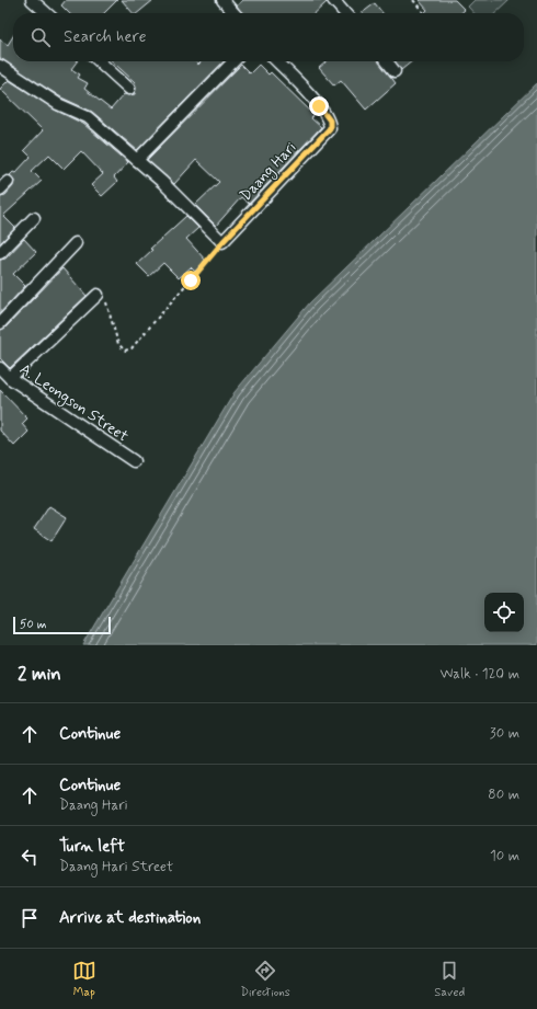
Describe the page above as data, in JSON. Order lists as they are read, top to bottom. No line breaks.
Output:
{"streets":{"street":["Daang Hari","A. Leongson Street"]},"scale_bar":"50 m","page":{"search":"Search here","scale":"50 m","heading":["2 min","Walk · 120 m"],"list":[["Continue","30 m"],["Continue","Daang Hari","80 m"],["Turn left","Daang Hari Street","10 m"],"Arrive at destination"],"nav":["Map","Directions","Saved"]}}
